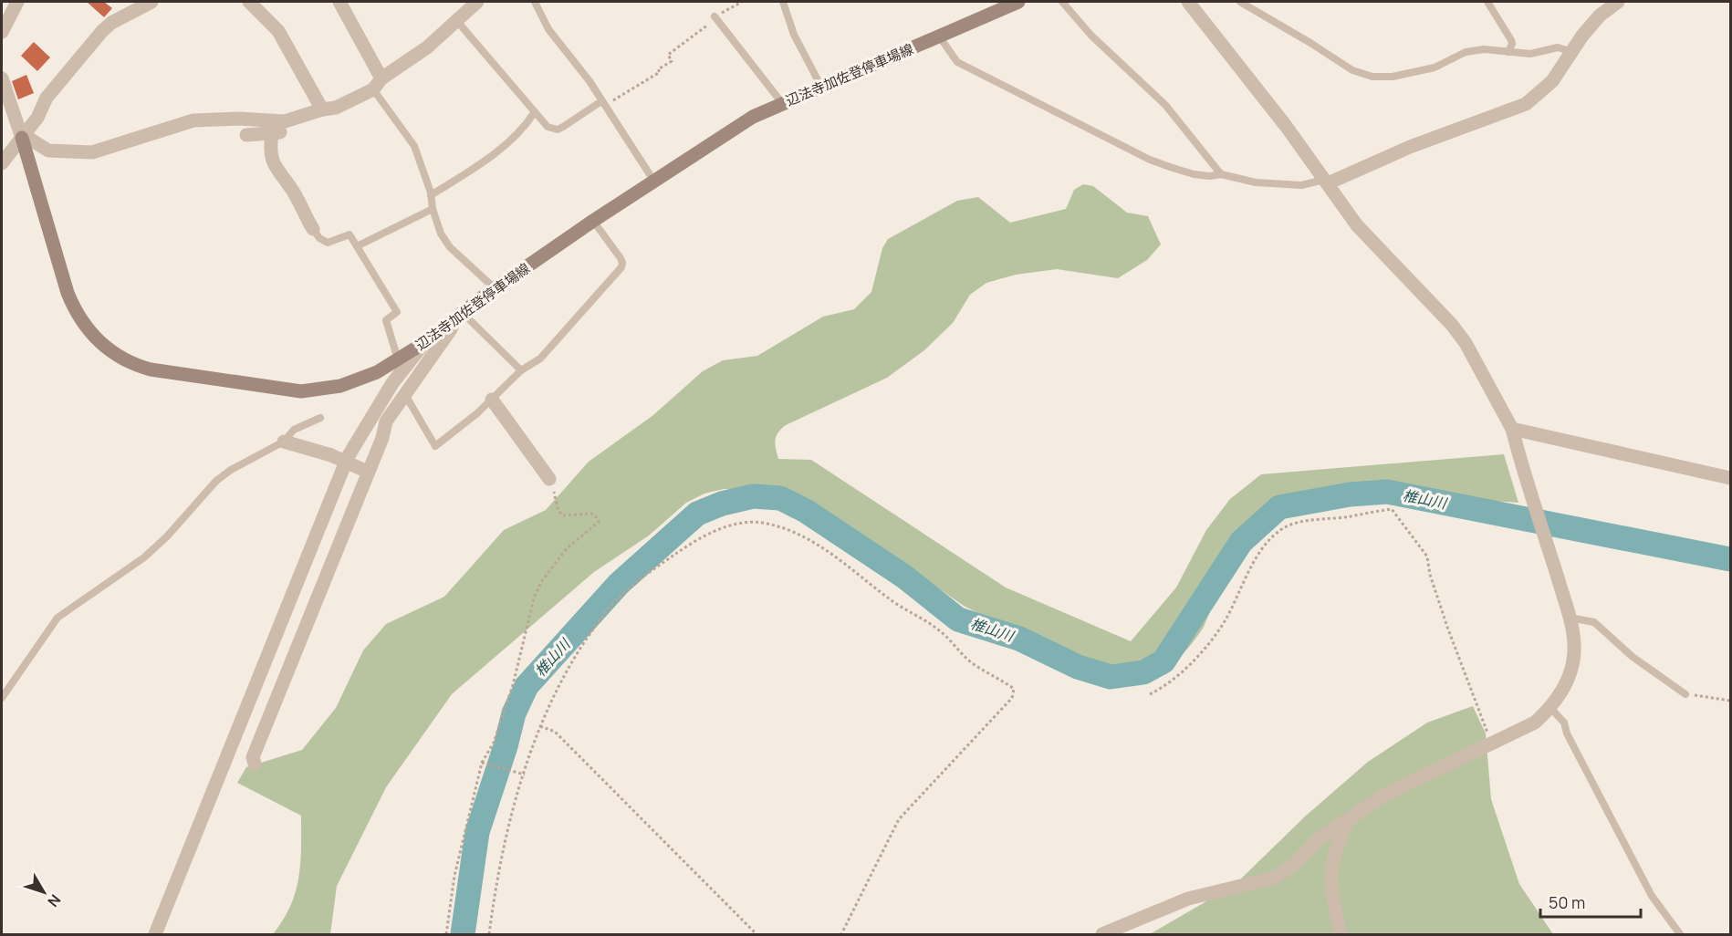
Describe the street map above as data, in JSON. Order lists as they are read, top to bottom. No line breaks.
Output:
{"streets":{"main road":["辺法寺加佐登停車場線"]},"water":["椎山川"],"scale_bar":"50 m","north":"bottom right"}
